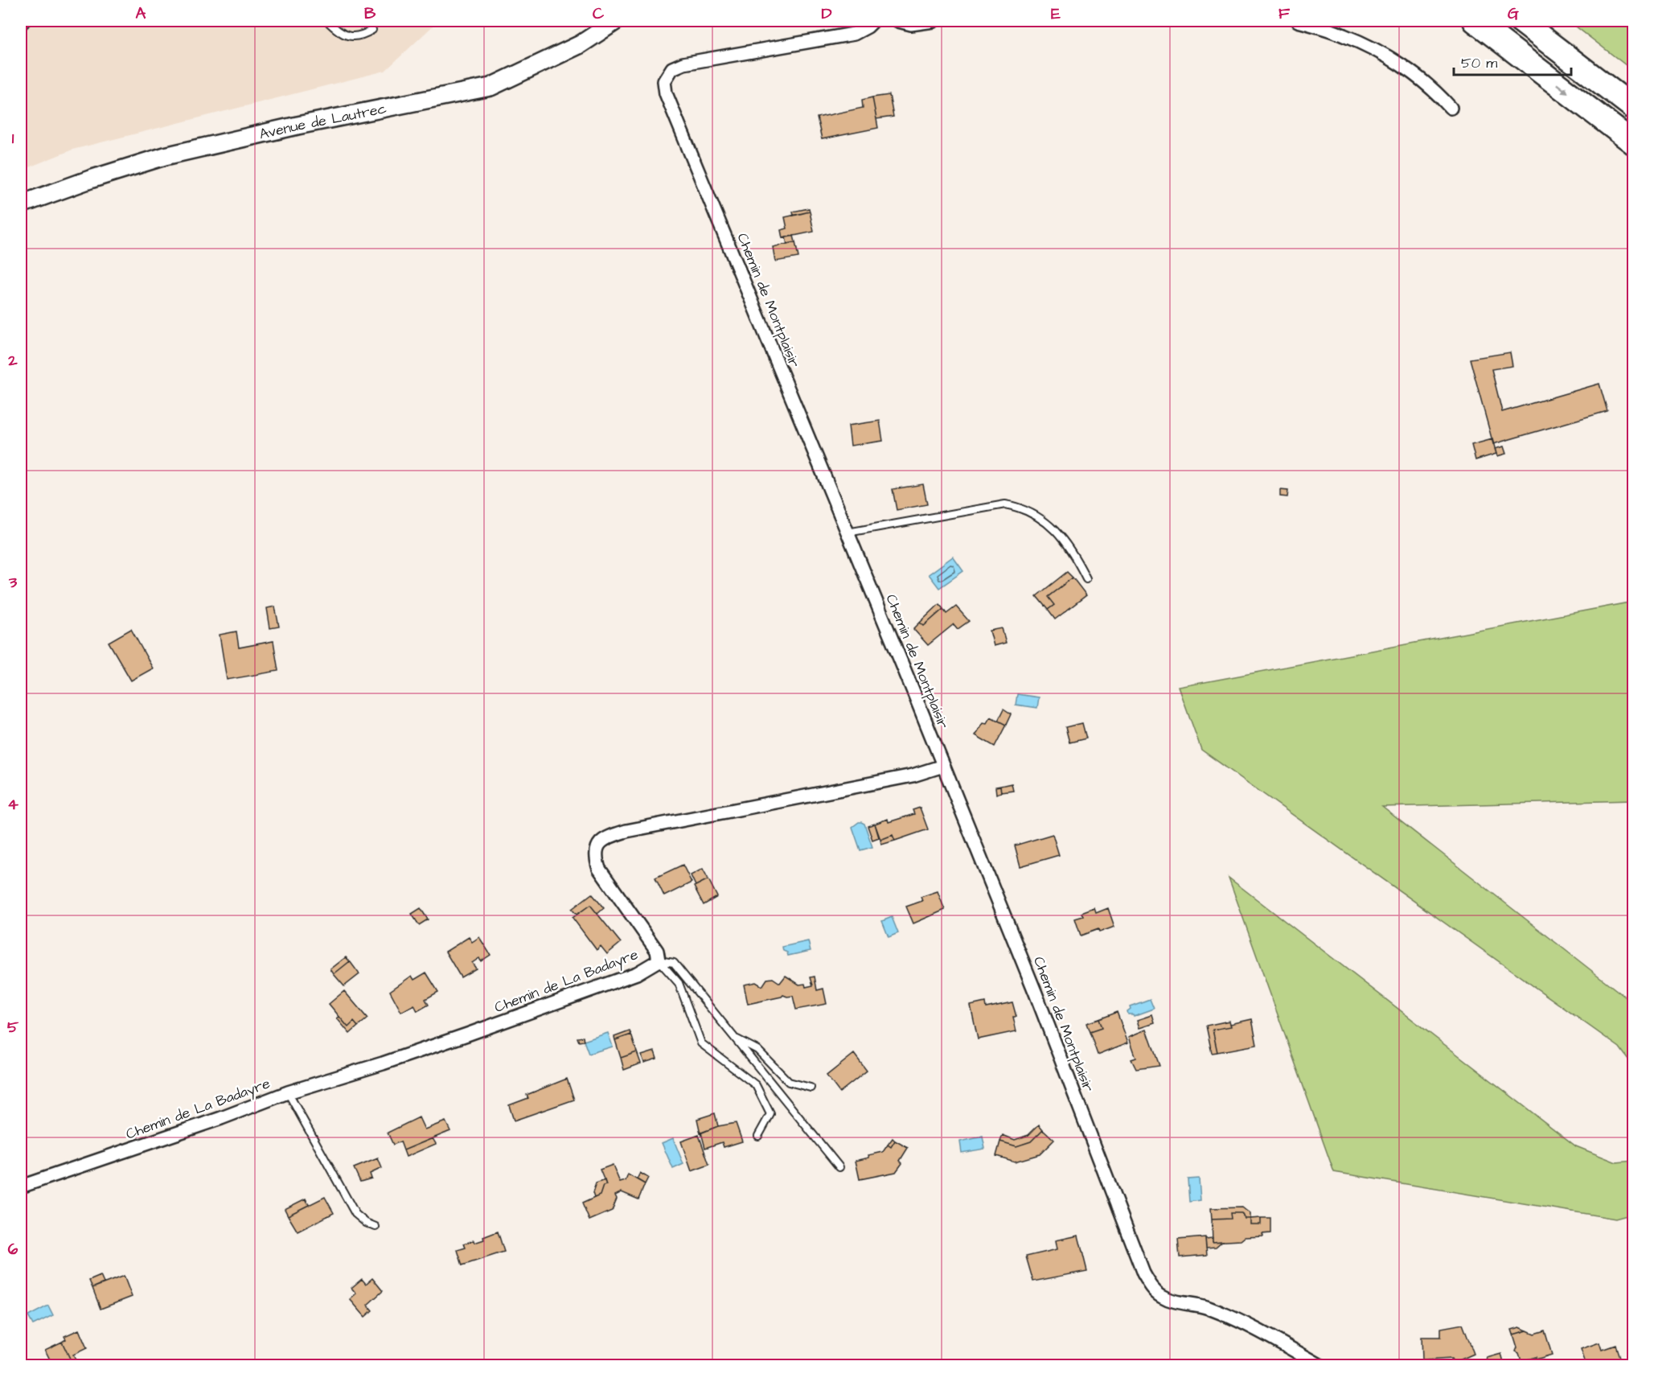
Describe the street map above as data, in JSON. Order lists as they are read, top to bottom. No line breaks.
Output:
{"streets":{"main road":["Avenue de Lautrec"],"street":["Chemin de Montplaisir","Chemin de La Badayre"]},"crossings":[["Chemin de Montplaisir","Chemin de La Badayre"]],"scale_bar":"50 m","grid":{"columns":["A","B","C","D","E","F","G"],"rows":["1","2","3","4","5","6"]}}
